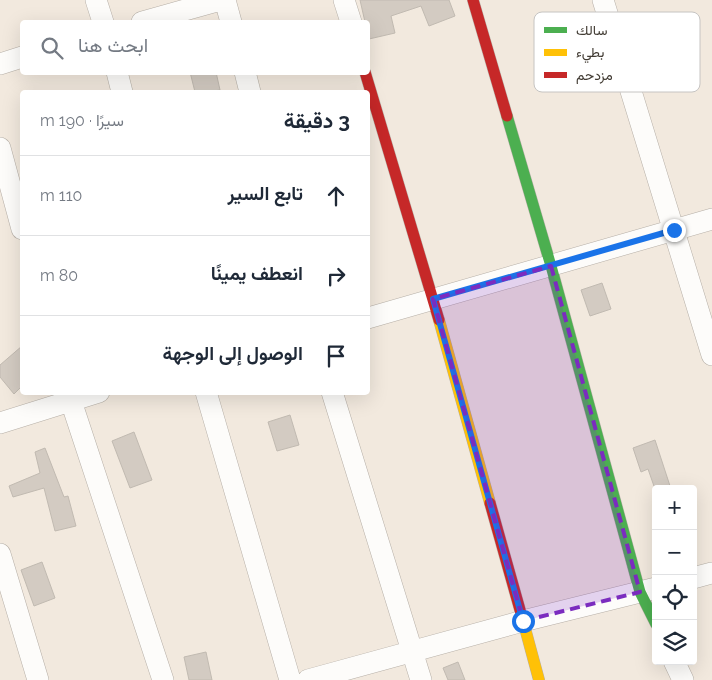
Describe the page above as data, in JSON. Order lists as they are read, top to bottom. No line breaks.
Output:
{"legend":["سالك","بطيء","مزدحم"],"page":{"search":"ابحث هنا","heading":["3 دقيقة","سيرًا · 190 m"],"list":[["تابع السير","110 m"],["انعطف يمينًا","80 m"],"الوصول إلى الوجهة"],"map_buttons":["+","−"]}}
